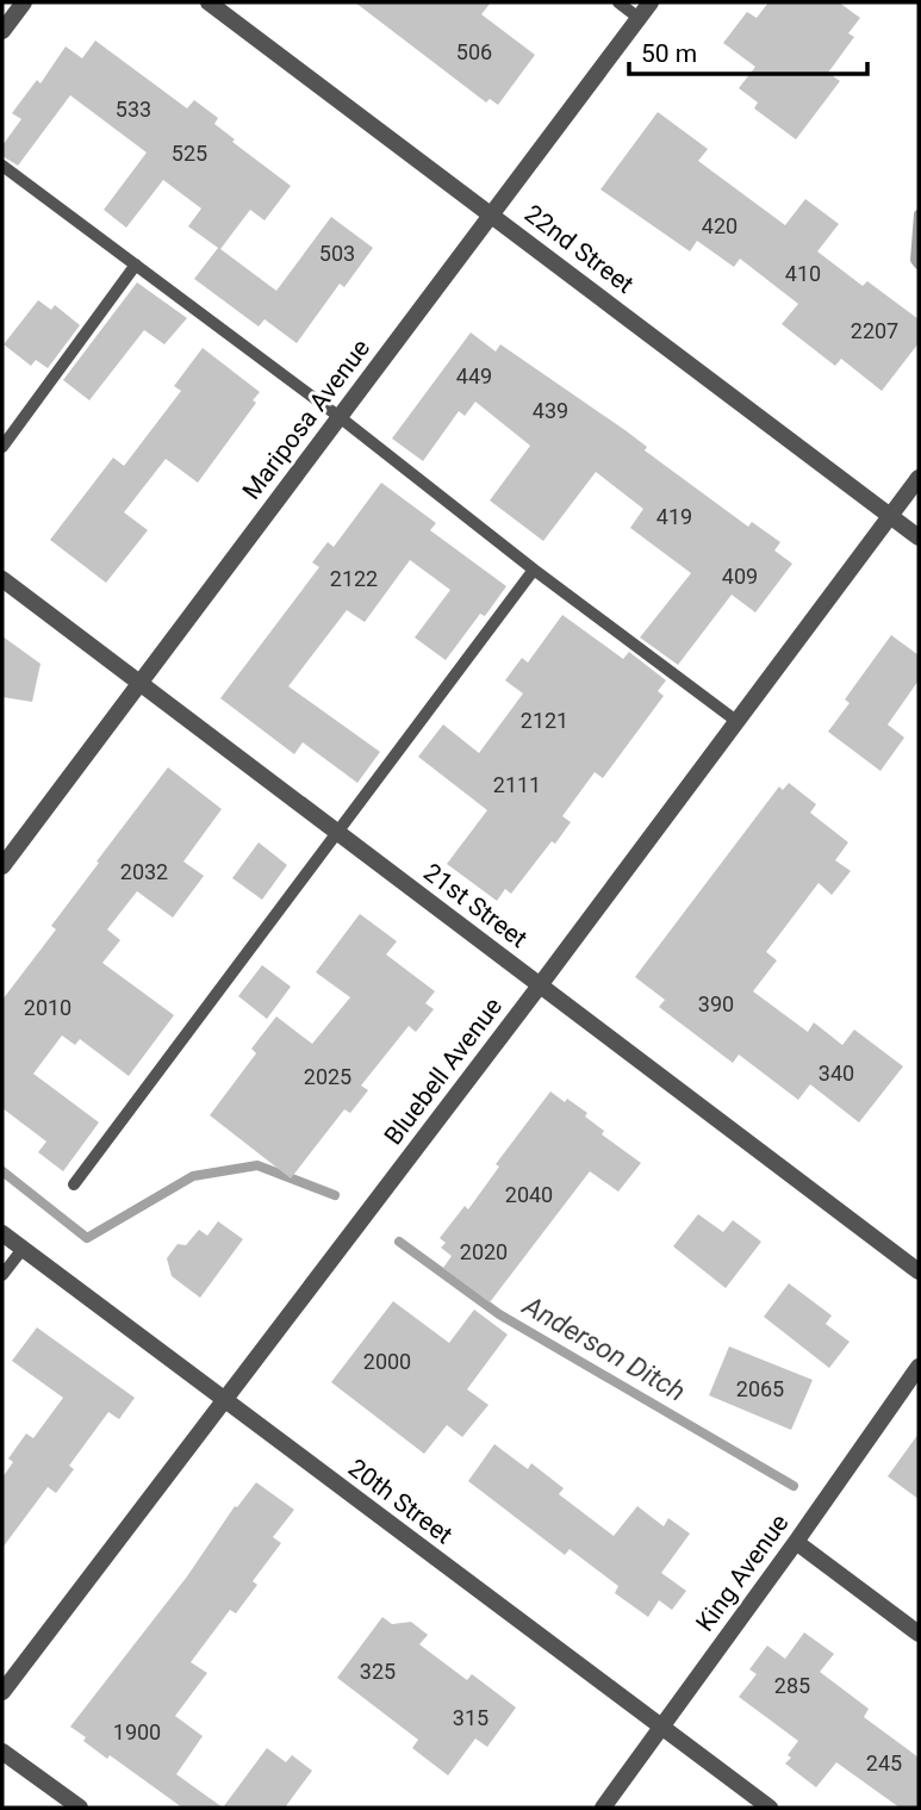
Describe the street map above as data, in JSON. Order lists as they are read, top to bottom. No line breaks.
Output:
{"streets":{"street":["22nd Street","Mariposa Avenue","21st Street","Bluebell Avenue","20th Street","King Avenue"]},"crossings":[["22nd Street","Mariposa Avenue"],["22nd Street","Bluebell Avenue"],["Mariposa Avenue","21st Street"],["21st Street","Bluebell Avenue"],["Bluebell Avenue","20th Street"],["20th Street","King Avenue"]],"water":["Anderson Ditch"],"house_numbers":["506","533","525","420","503","410","2207","449","439","419","409","2122","2121","2111","2032","390","2010","340","2025","2040","2020","2000","2065","325","285","315","1900","245"],"scale_bar":"50 m"}
